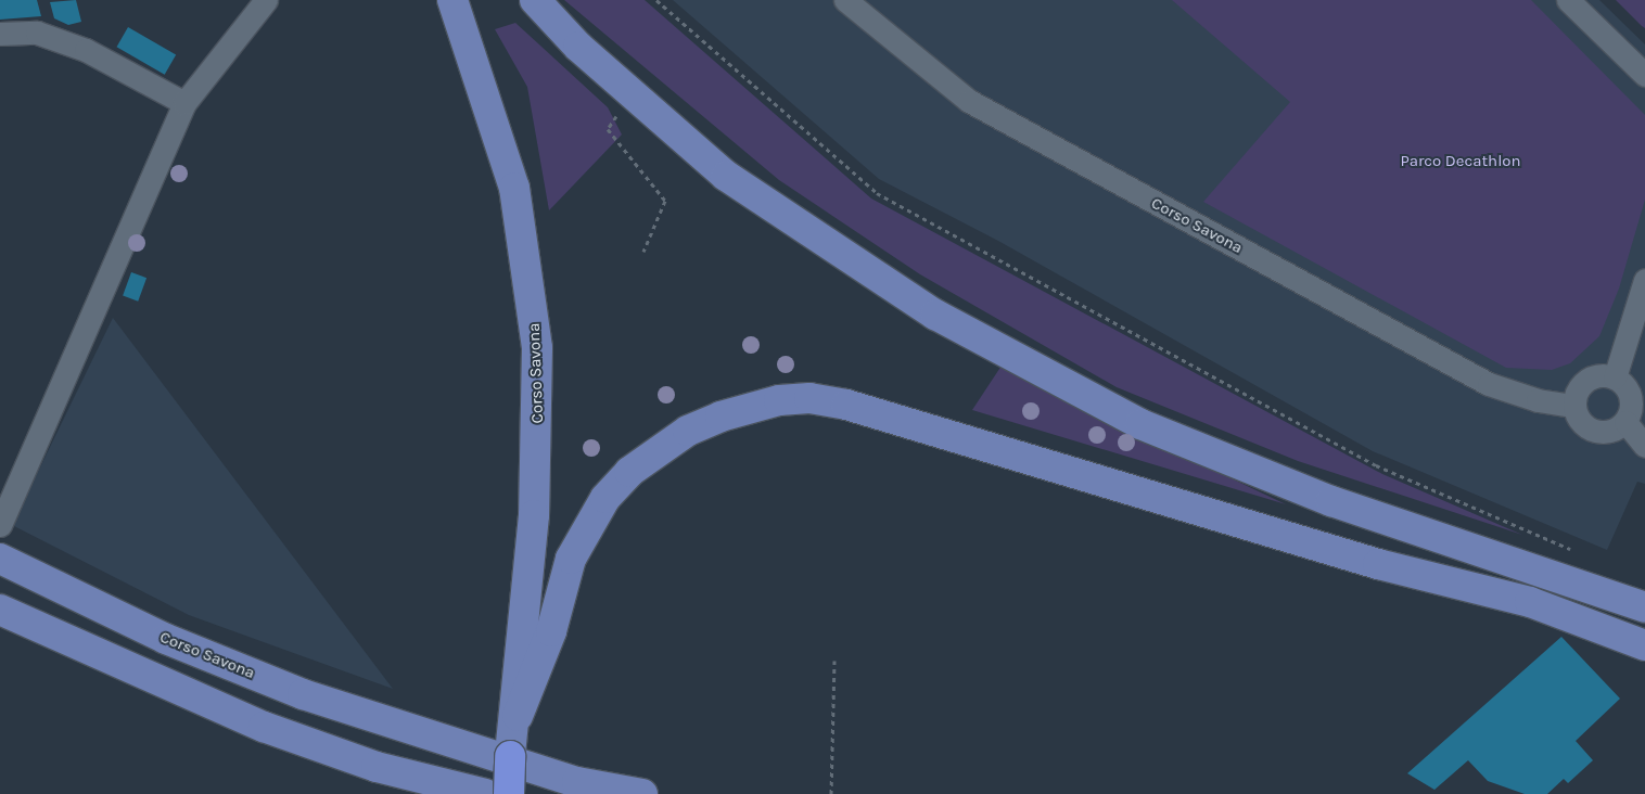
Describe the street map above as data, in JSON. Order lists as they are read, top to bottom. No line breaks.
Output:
{"streets":{"main road":["Corso Savona"]},"parks":["Parco Decathlon"]}
